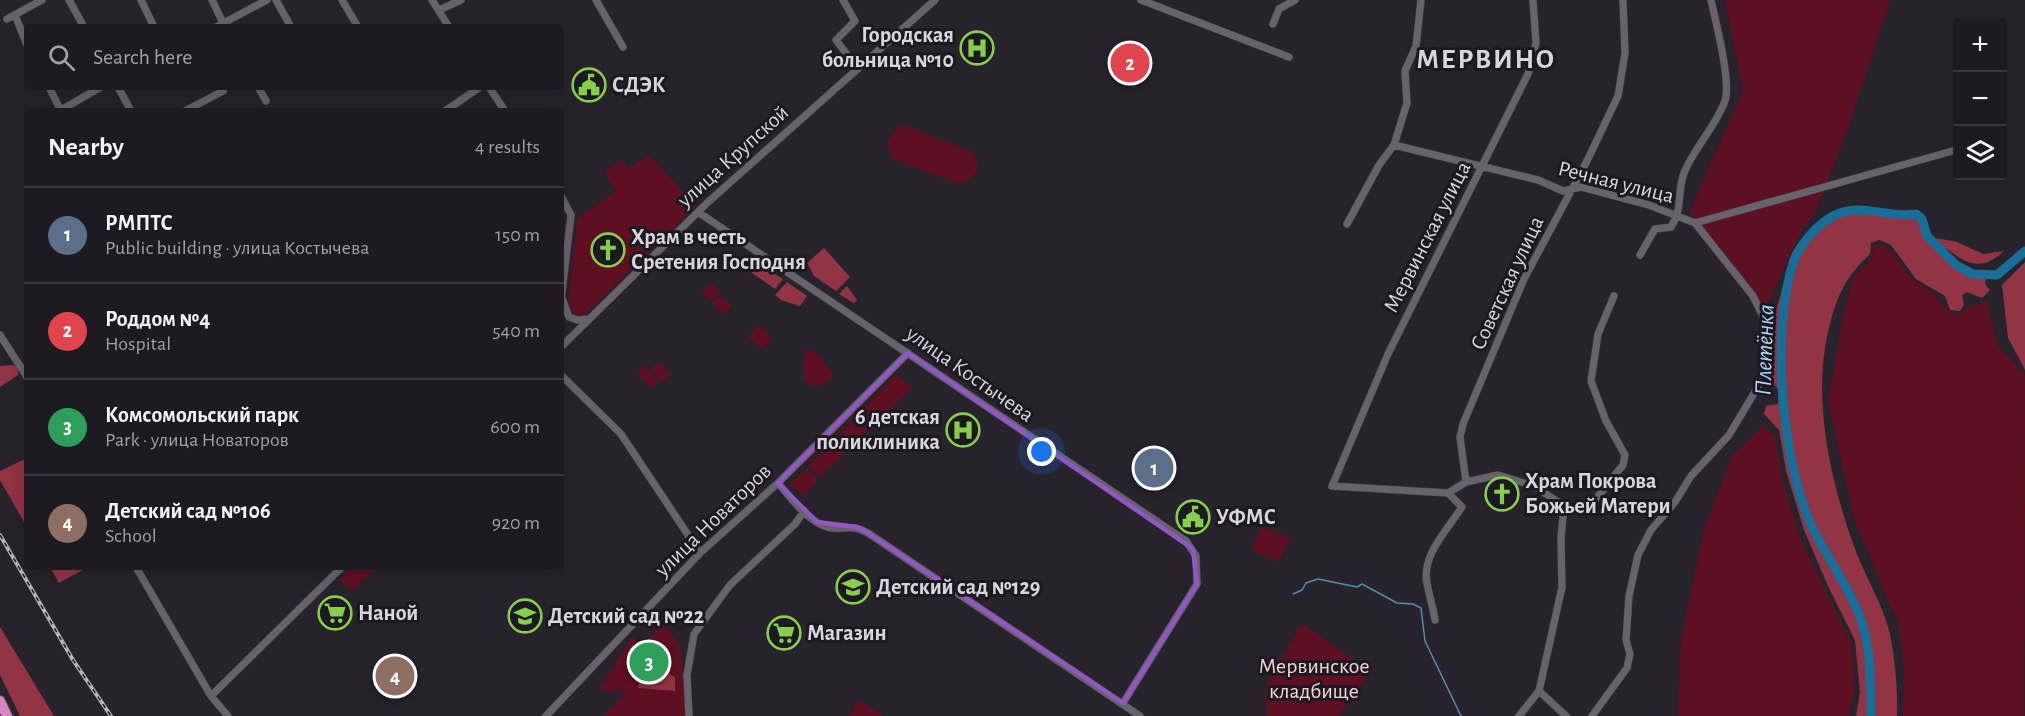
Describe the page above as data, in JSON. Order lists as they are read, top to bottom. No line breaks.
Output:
{"streets":{"street":["улица Крупской","Речная улица","Мервинская улица","Советская улица","улица Костычева","улица Новаторов"]},"crossings":[["улица Крупской","улица Костычева"],["Речная улица","Мервинская улица"],["Речная улица","Советская улица"],["улица Костычева","улица Новаторов"]],"districts":["МЕРВИНО"],"water":["Плетёнка"],"parks":["Мервинское кладбище"],"places":{"hospital":["Городская больница №10","6 детская поликлиника"],"public building":["СДЭК","УФМС"],"church":["Храм в честь Сретения Господня","Храм Покрова Божьей Матери"],"school or university":["Детский сад №129","Детский сад №22"],"supermarket":["Наной","Магазин"]},"page":{"map_buttons":["+","−"],"search":"Search here","pins":["2","1","3","4"],"heading":["Nearby","4 results"],"list":[{"mark":"1","name":"РМПТС","note":"Public building · улица Костычева","value":"150 m"},{"mark":"2","name":"Роддом №4","note":"Hospital","value":"540 m"},{"mark":"3","name":"Комсомольский парк","note":"Park · улица Новаторов","value":"600 m"},{"mark":"4","name":"Детский сад №106","note":"School","value":"920 m"}]}}
